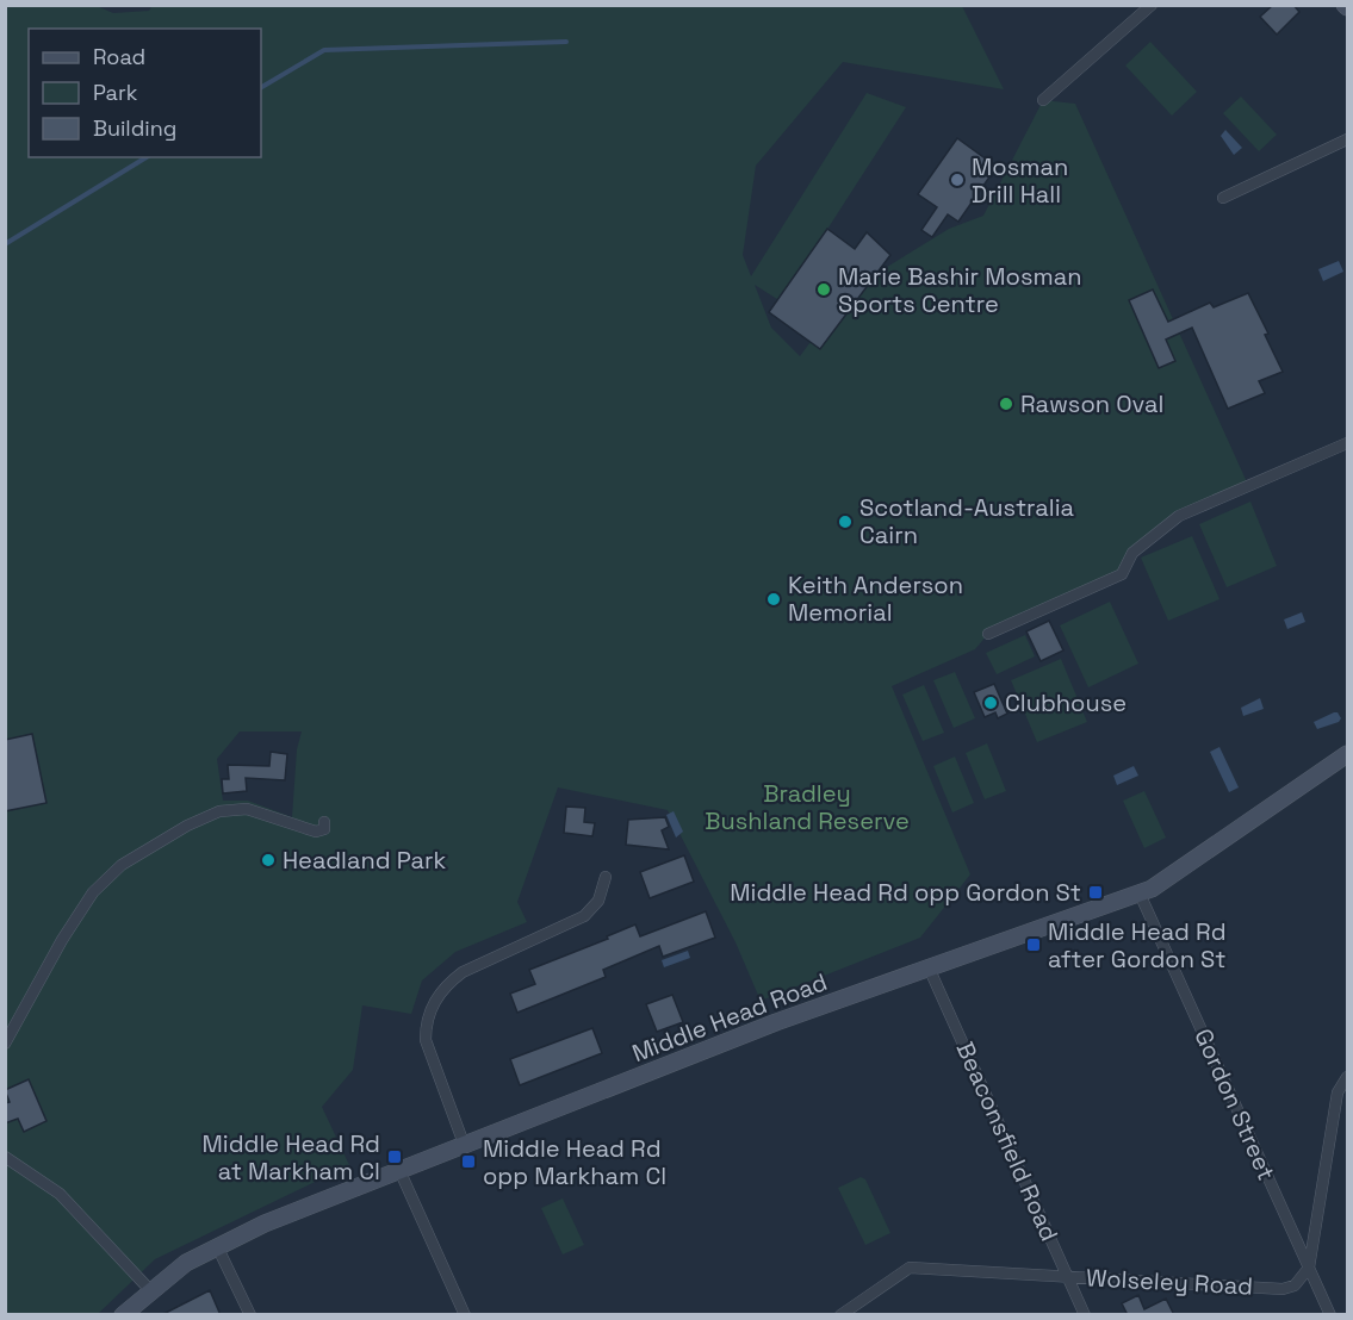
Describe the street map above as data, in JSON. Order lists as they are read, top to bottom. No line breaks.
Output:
{"streets":{"street":["Middle Head Road","Gordon Street","Beaconsfield Road","Wolseley Road"]},"crossings":[["Middle Head Road","Gordon Street"],["Middle Head Road","Beaconsfield Road"],["Gordon Street","Wolseley Road"],["Beaconsfield Road","Wolseley Road"]],"parks":["Bradley Bushland Reserve"],"places":{"other":["Mosman Drill Hall","Marie Bashir Mosman Sports Centre","Rawson Oval","Scotland-Australia Cairn","Keith Anderson Memorial","Clubhouse","Headland Park"],"transit":["Middle Head Rd opp Gordon St","Middle Head Rd after Gordon St","Middle Head Rd at Markham Cl","Middle Head Rd opp Markham Cl"]},"legend":["Road","Park","Building"]}
